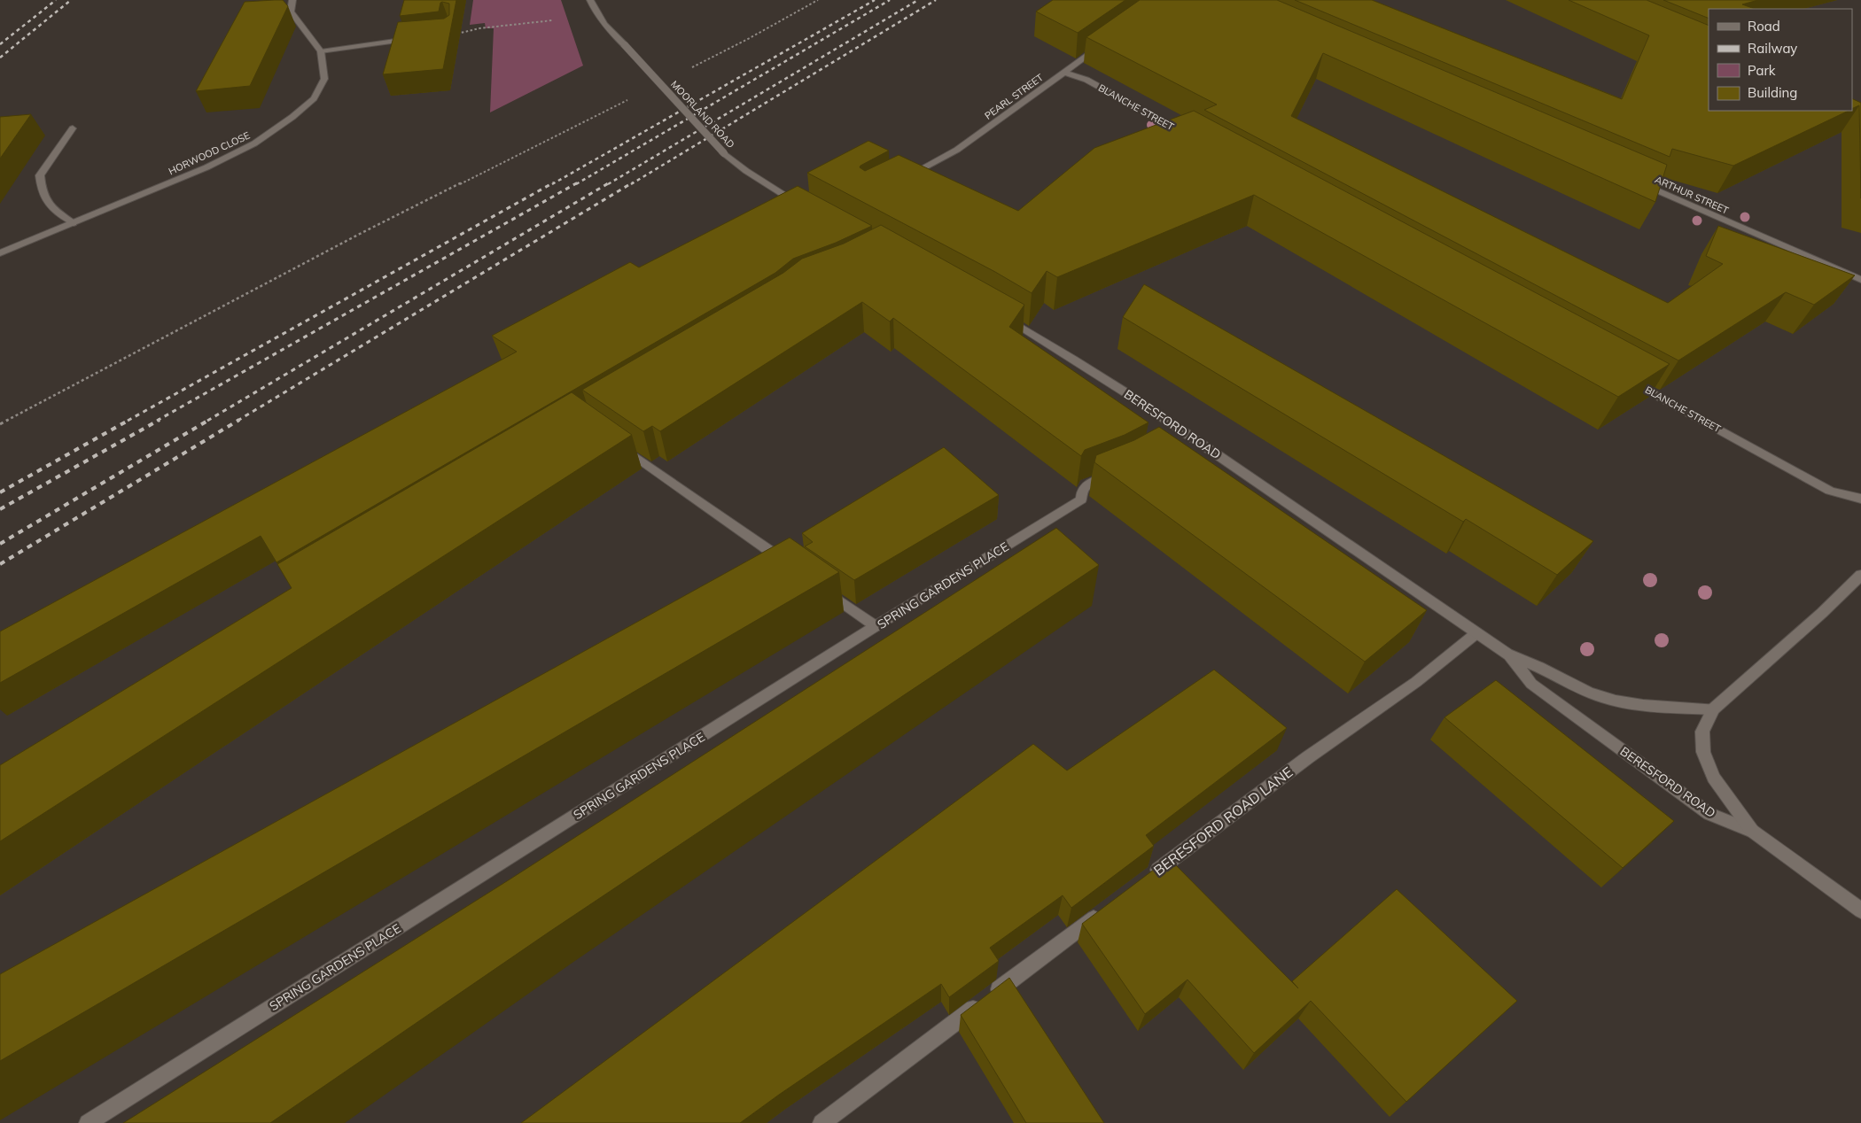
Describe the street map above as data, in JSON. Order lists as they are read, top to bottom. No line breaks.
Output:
{"streets":{"street":["PEARL STREET","BLANCHE STREET","MOORLAND ROAD","HORWOOD CLOSE","ARTHUR STREET","BERESFORD ROAD","SPRING GARDENS PLACE","BERESFORD ROAD LANE"]},"crossings":[["PEARL STREET","BLANCHE STREET"],["BERESFORD ROAD","BERESFORD ROAD LANE"]],"legend":["Road","Railway","Park","Building"]}
